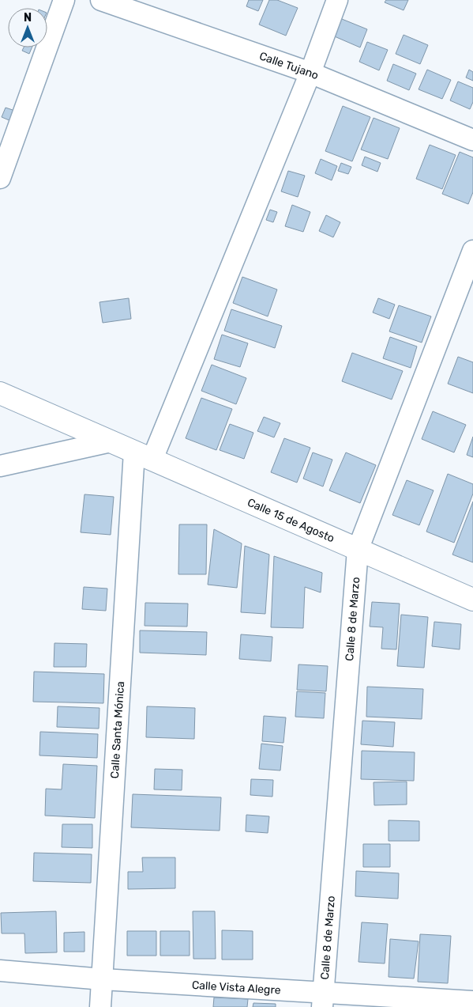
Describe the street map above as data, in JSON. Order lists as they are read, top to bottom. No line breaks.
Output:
{"streets":{"street":["Calle Tujano","Calle 15 de Agosto","Calle 8 de Marzo","Calle Santa Mónica","Calle Vista Alegre"]},"crossings":[["Calle Tujano","Calle Santa Mónica"],["Calle 15 de Agosto","Calle 8 de Marzo"],["Calle 15 de Agosto","Calle Santa Mónica"],["Calle 8 de Marzo","Calle Vista Alegre"],["Calle Santa Mónica","Calle Vista Alegre"]],"north":"top"}
